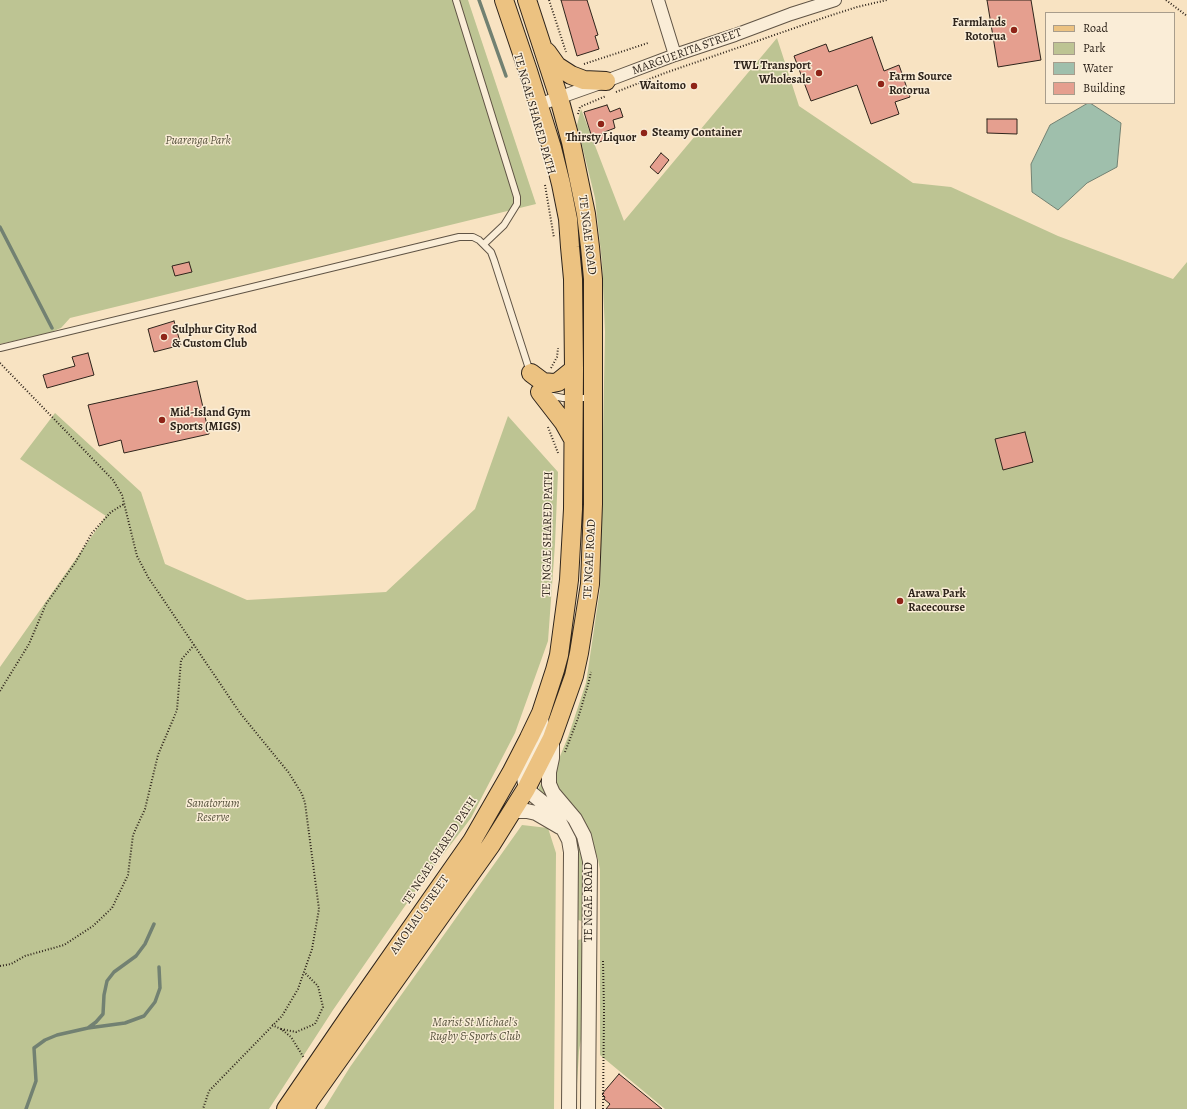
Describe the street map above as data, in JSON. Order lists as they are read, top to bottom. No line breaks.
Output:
{"streets":{"main road":["TE NGAE ROAD","AMOHAU STREET"],"street":["MARGUERITA STREET"],"path":["TE NGAE SHARED PATH"]},"crossings":[["MARGUERITA STREET","TE NGAE ROAD"],["TE NGAE ROAD","AMOHAU STREET"]],"parks":["Puarenga Park","Sanatorium Reserve","Marist St Michael's Rugby & Sports Club"],"places":["Farmlands Rotorua","TWL Transport Wholesale","Farm Source Rotorua","Waitomo","Thirsty Liquor","Steamy Container","Sulphur City Rod & Custom Club","Mid-Island Gym Sports (MIGS)","Arawa Park Racecourse"],"legend":["Road","Park","Water","Building"]}
